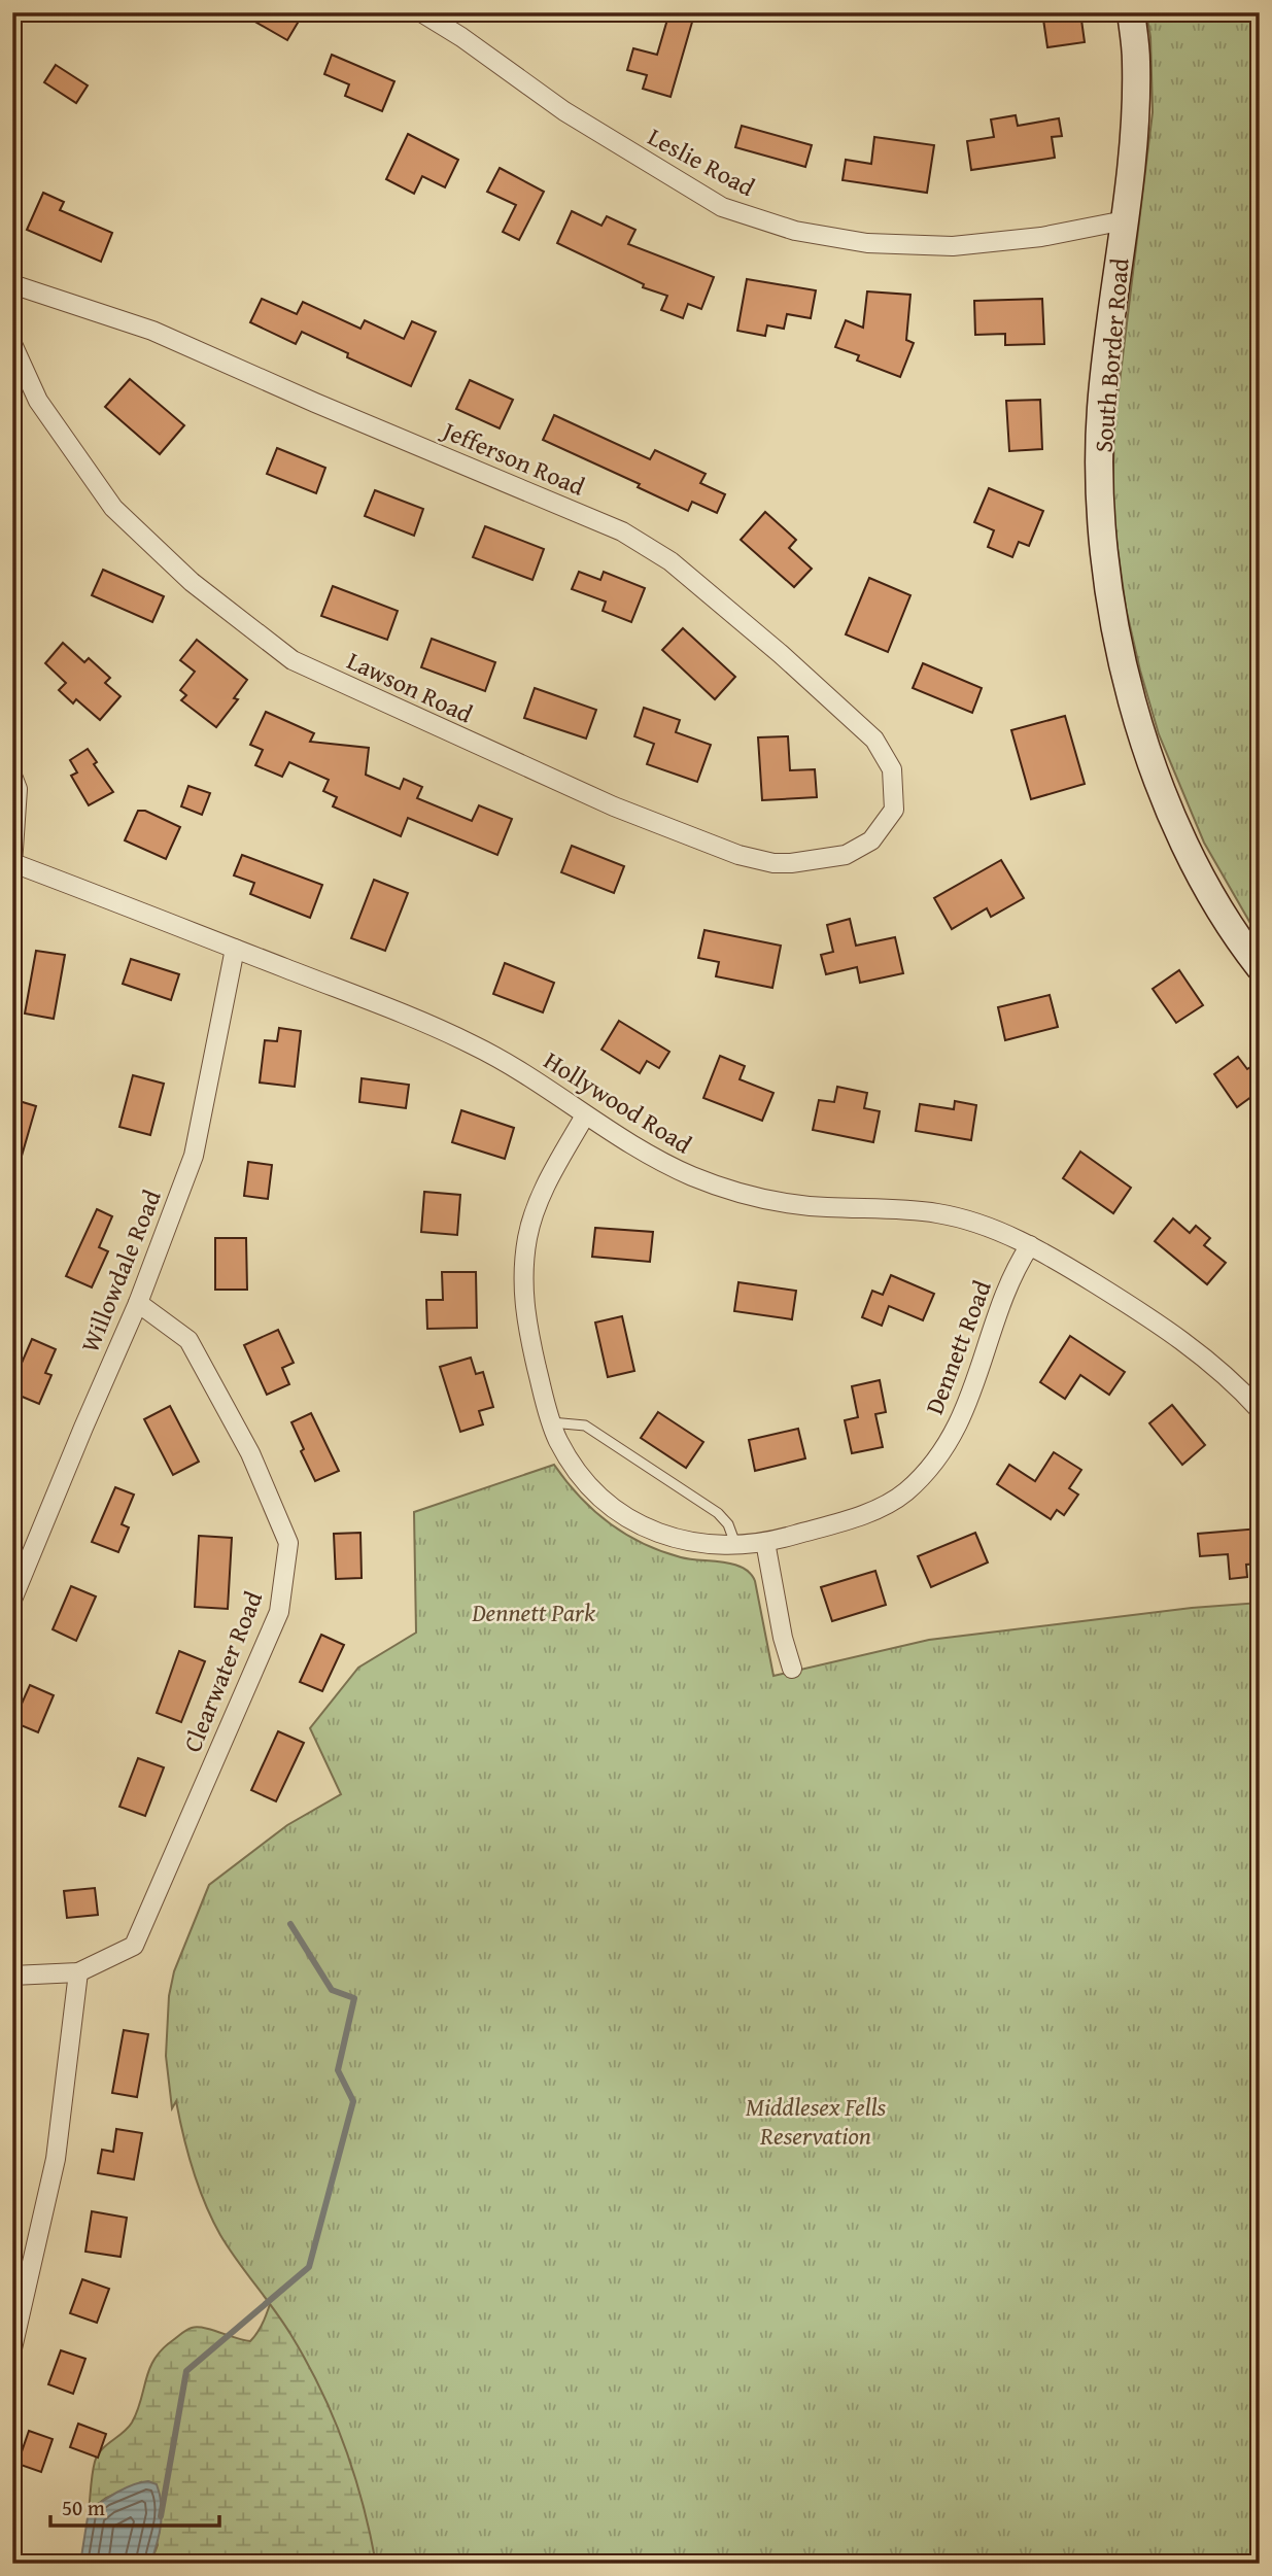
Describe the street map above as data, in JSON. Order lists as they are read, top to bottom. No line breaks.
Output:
{"streets":{"main road":["South Border Road"],"street":["Leslie Road","Jefferson Road","Lawson Road","Hollywood Road","Willowdale Road","Dennett Road","Clearwater Road"]},"crossings":[["Leslie Road","South Border Road"],["Jefferson Road","Lawson Road"],["Hollywood Road","Willowdale Road"],["Hollywood Road","Dennett Road"],["Willowdale Road","Clearwater Road"]],"parks":["Dennett Park","Middlesex Fells Reservation"],"scale_bar":"50 m"}
